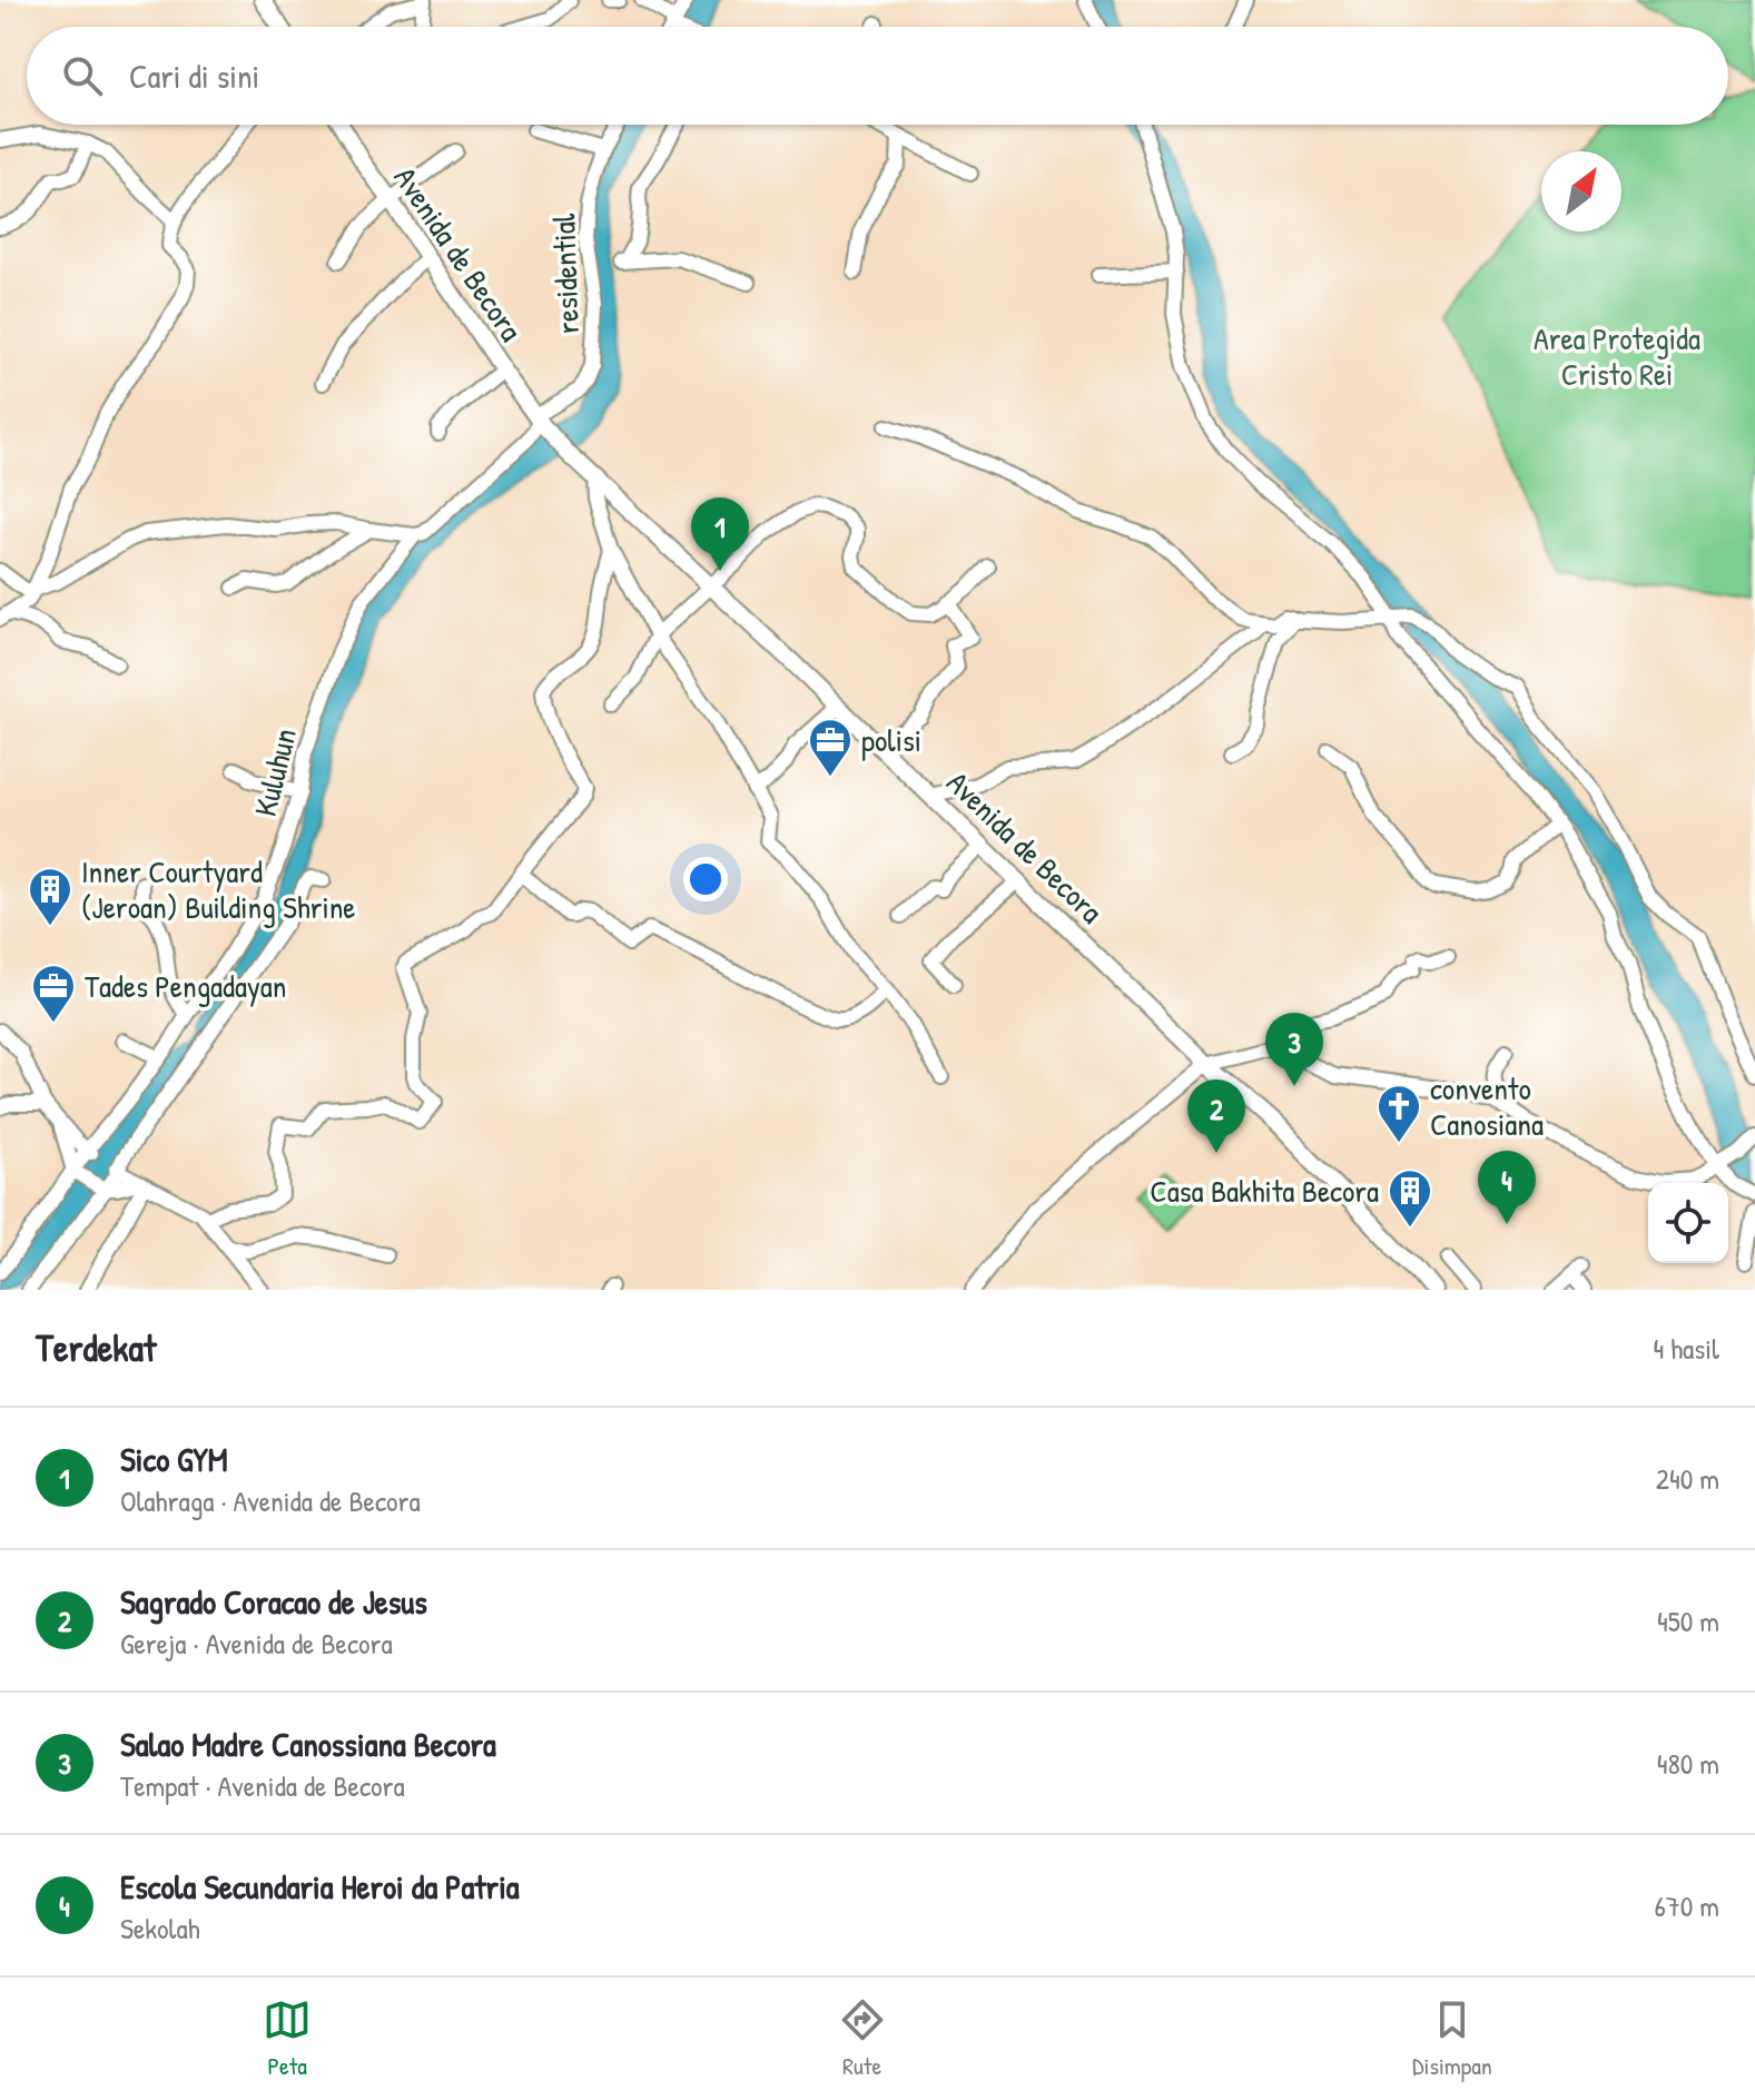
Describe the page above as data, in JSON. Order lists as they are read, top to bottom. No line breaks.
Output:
{"streets":{"main road":["Avenida de Becora"],"street":["residential","Kuluhun"]},"crossings":[["Avenida de Becora","residential"],["residential","Kuluhun"]],"parks":["Area Protegida Cristo Rei"],"places":{"office":["polisi","Tades Pengadayan"],"building":["Inner Courtyard (Jeroan) Building Shrine","Casa Bakhita Becora"],"church":["convento Canosiana"]},"north":"top right","page":{"search":"Cari di sini","pins":["1","3","2","4"],"heading":["Terdekat","4 hasil"],"list":[{"mark":"1","name":"Sico GYM","note":"Olahraga · Avenida de Becora","value":"240 m"},{"mark":"2","name":"Sagrado Coracao de Jesus","note":"Gereja · Avenida de Becora","value":"450 m"},{"mark":"3","name":"Salao Madre Canossiana Becora","note":"Tempat · Avenida de Becora","value":"480 m"},{"mark":"4","name":"Escola Secundaria Heroi da Patria","note":"Sekolah","value":"670 m"}],"nav":["Peta","Rute","Disimpan"]}}
